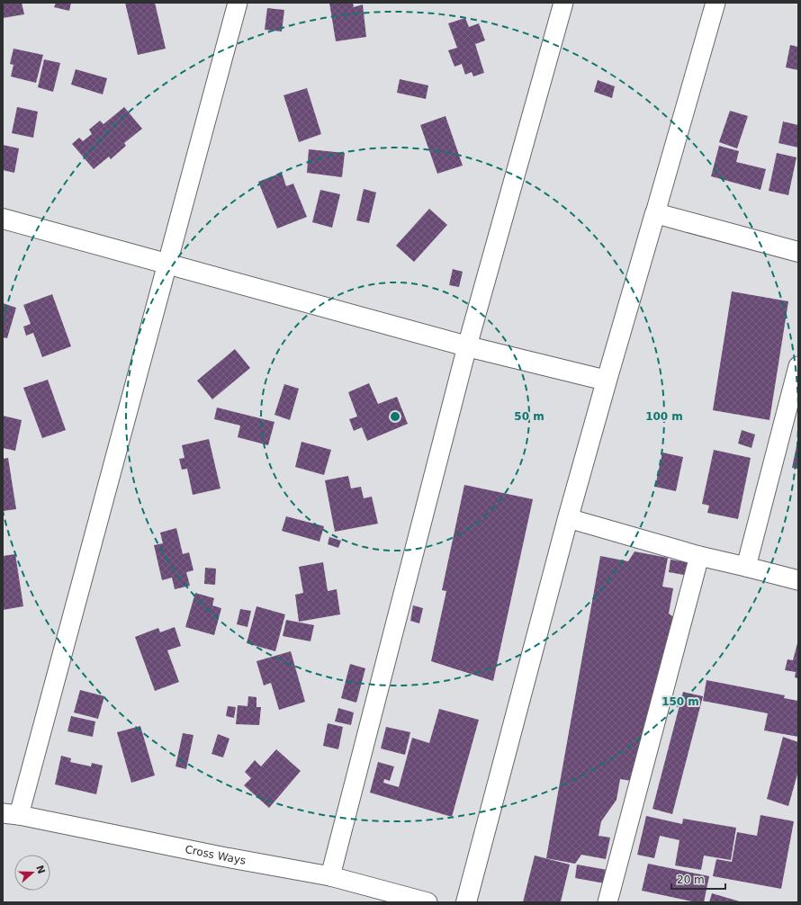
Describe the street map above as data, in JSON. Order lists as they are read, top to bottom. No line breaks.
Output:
{"streets":{"street":["Cross Ways"]},"scale_bar":"20 m","north":"right","rings":["50 m","100 m","150 m"]}
